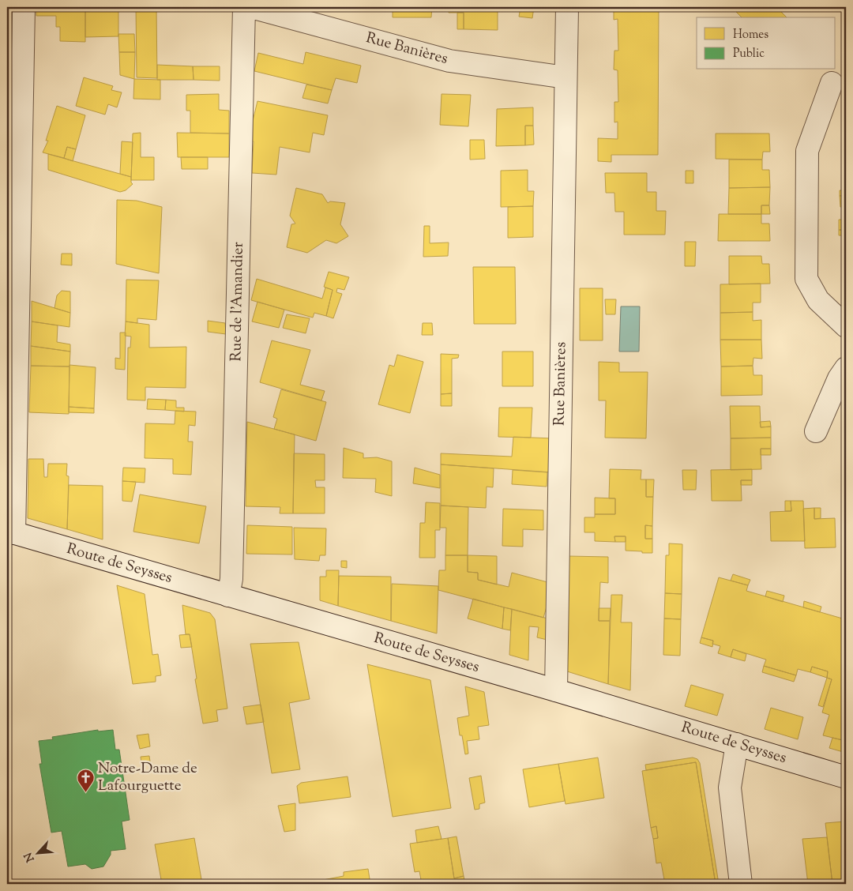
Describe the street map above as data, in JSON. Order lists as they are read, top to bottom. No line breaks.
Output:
{"streets":{"street":["Rue Banières","Rue de l'Amandier","Route de Seysses"]},"crossings":[["Rue Banières","Route de Seysses"],["Rue de l'Amandier","Route de Seysses"]],"places":{"church":["Notre-Dame de Lafourguette"]},"legend":["Homes","Public"],"north":"bottom left"}
